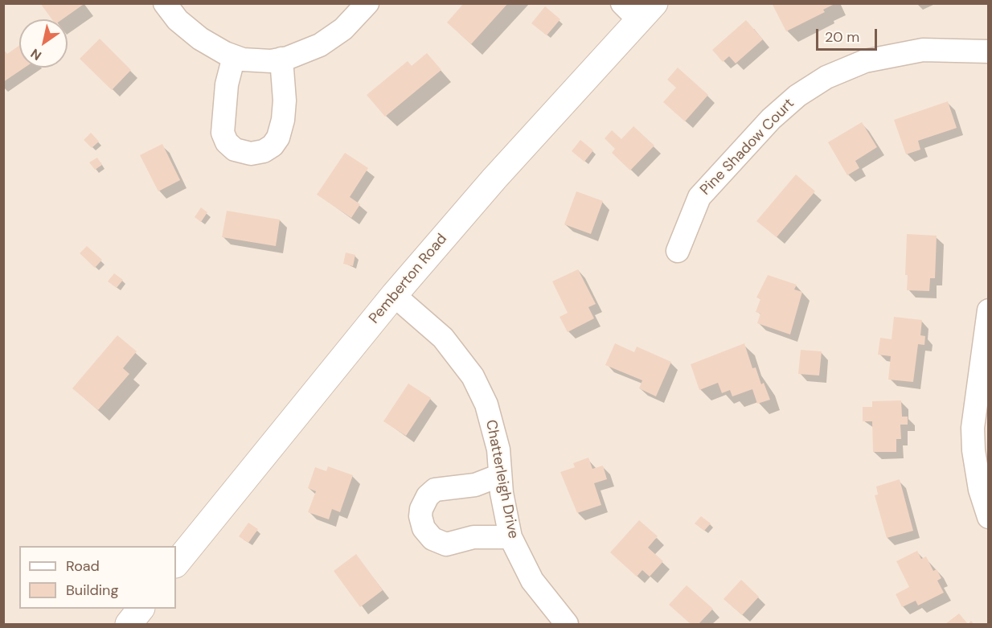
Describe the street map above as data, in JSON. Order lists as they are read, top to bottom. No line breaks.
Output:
{"streets":{"street":["Pine Shadow Court","Pemberton Road","Chatterleigh Drive"]},"crossings":[["Pemberton Road","Chatterleigh Drive"]],"legend":["Road","Building"],"scale_bar":"20 m","north":"bottom left"}
